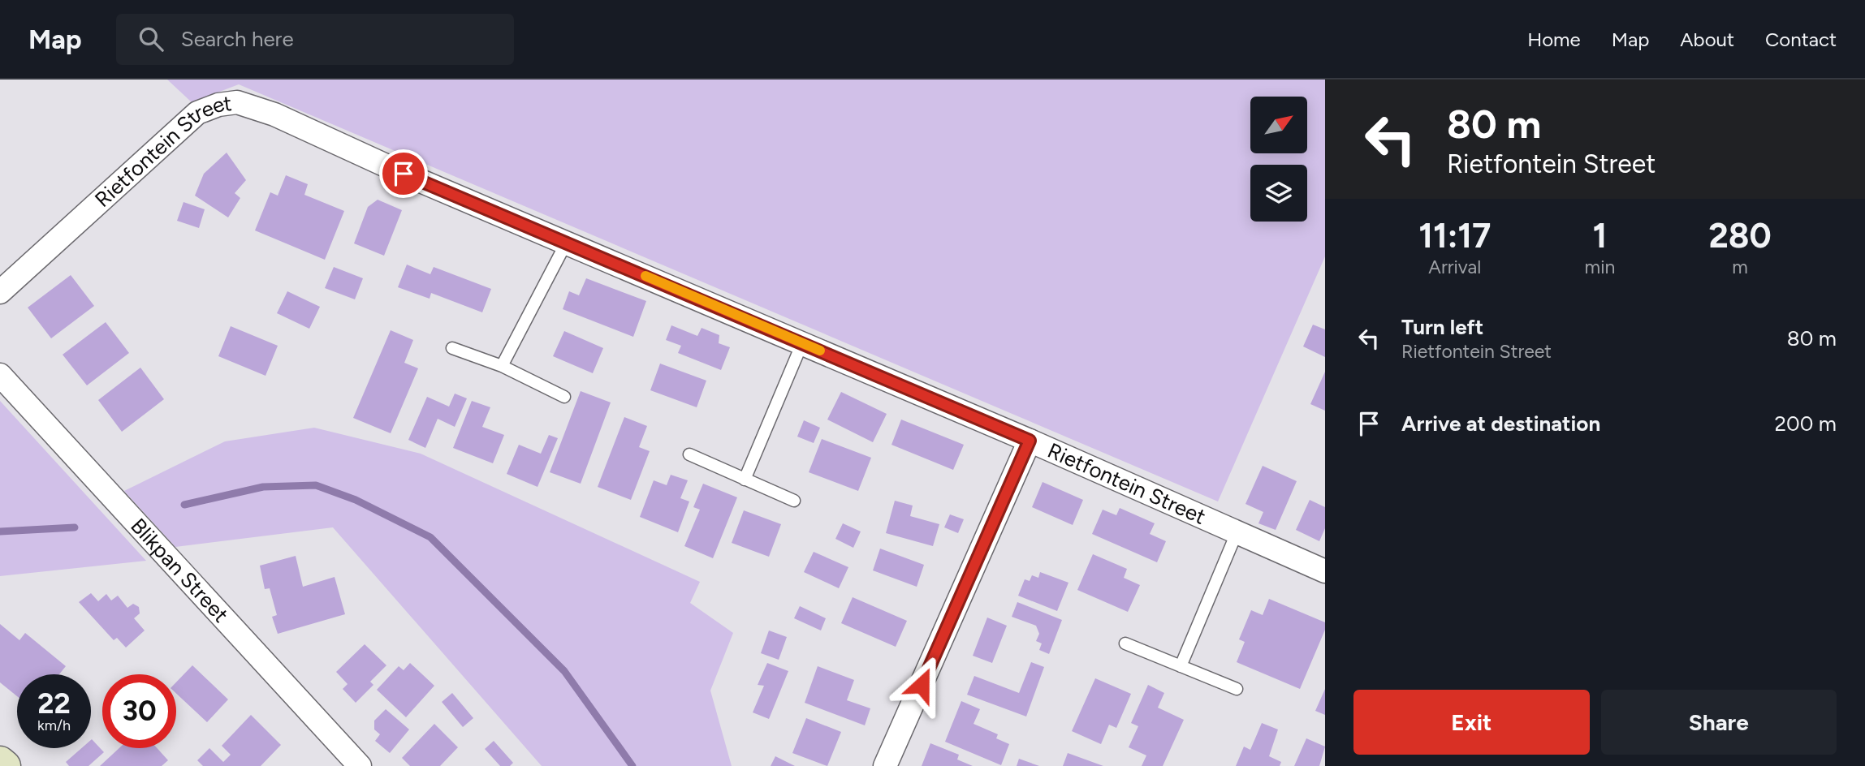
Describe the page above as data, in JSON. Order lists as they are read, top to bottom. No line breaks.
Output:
{"streets":{"street":["Rietfontein Street","Blikpan Street"]},"north":"top right","page":{"header":"Map","search":"Search here","nav":["Home","Map","About","Contact"],"turn":["80 m","Rietfontein Street"],"eta":["11:17","Arrival","1","min","280","m"],"list":[{"name":"Turn left","note":"Rietfontein Street","value":"80 m"},{"name":"Arrive at destination","value":"200 m"}],"speed":"22 km/h","limit":"30","buttons":["Exit","Share"]}}
